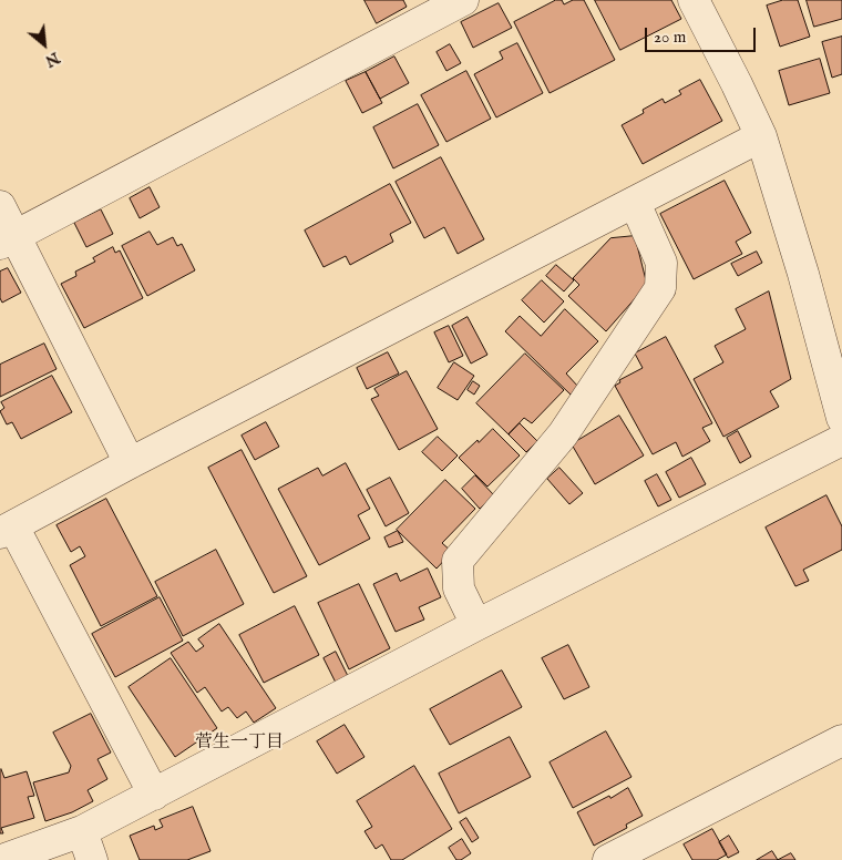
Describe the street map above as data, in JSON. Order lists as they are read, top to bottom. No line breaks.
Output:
{"districts":["菅生一丁目"],"scale_bar":"20 m","north":"bottom right"}
